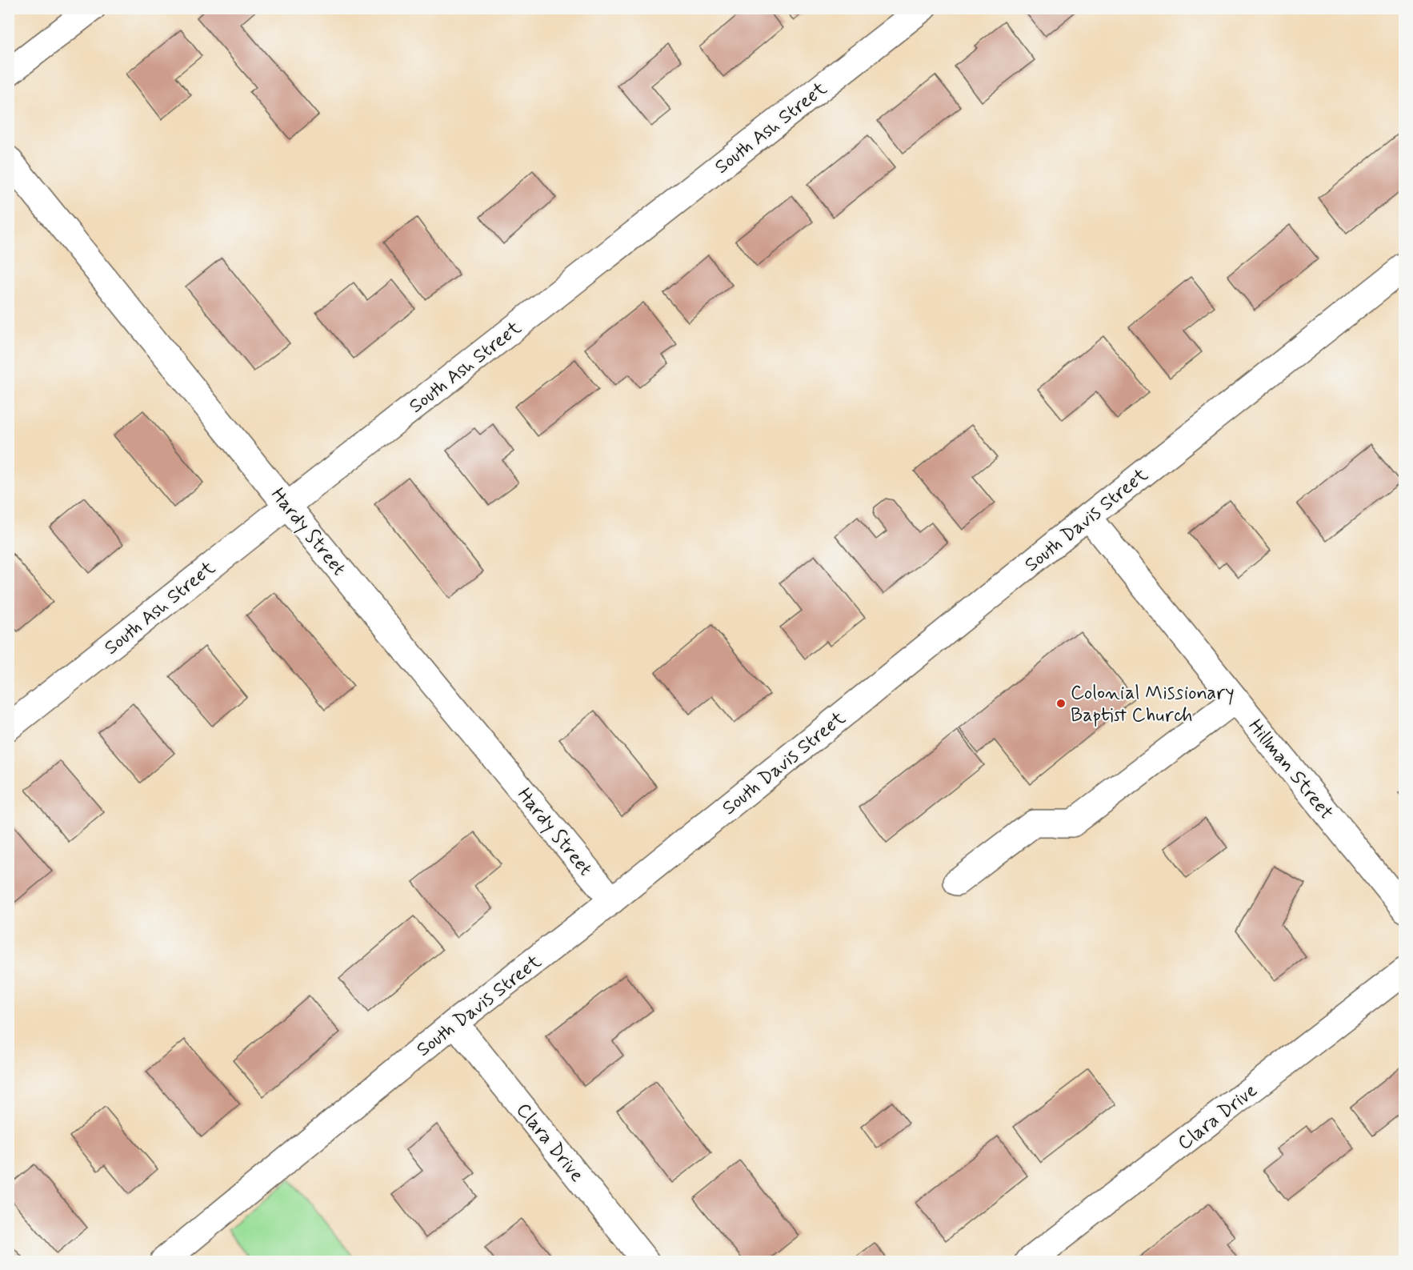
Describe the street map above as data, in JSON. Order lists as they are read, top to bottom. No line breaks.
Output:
{"streets":{"street":["South Ash Street","South Davis Street","Hardy Street","Hillman Street","Clara Drive"]},"crossings":[["South Ash Street","Hardy Street"],["South Davis Street","Hardy Street"],["South Davis Street","Hillman Street"],["South Davis Street","Clara Drive"]],"places":["Colonial Missionary Baptist Church"]}
